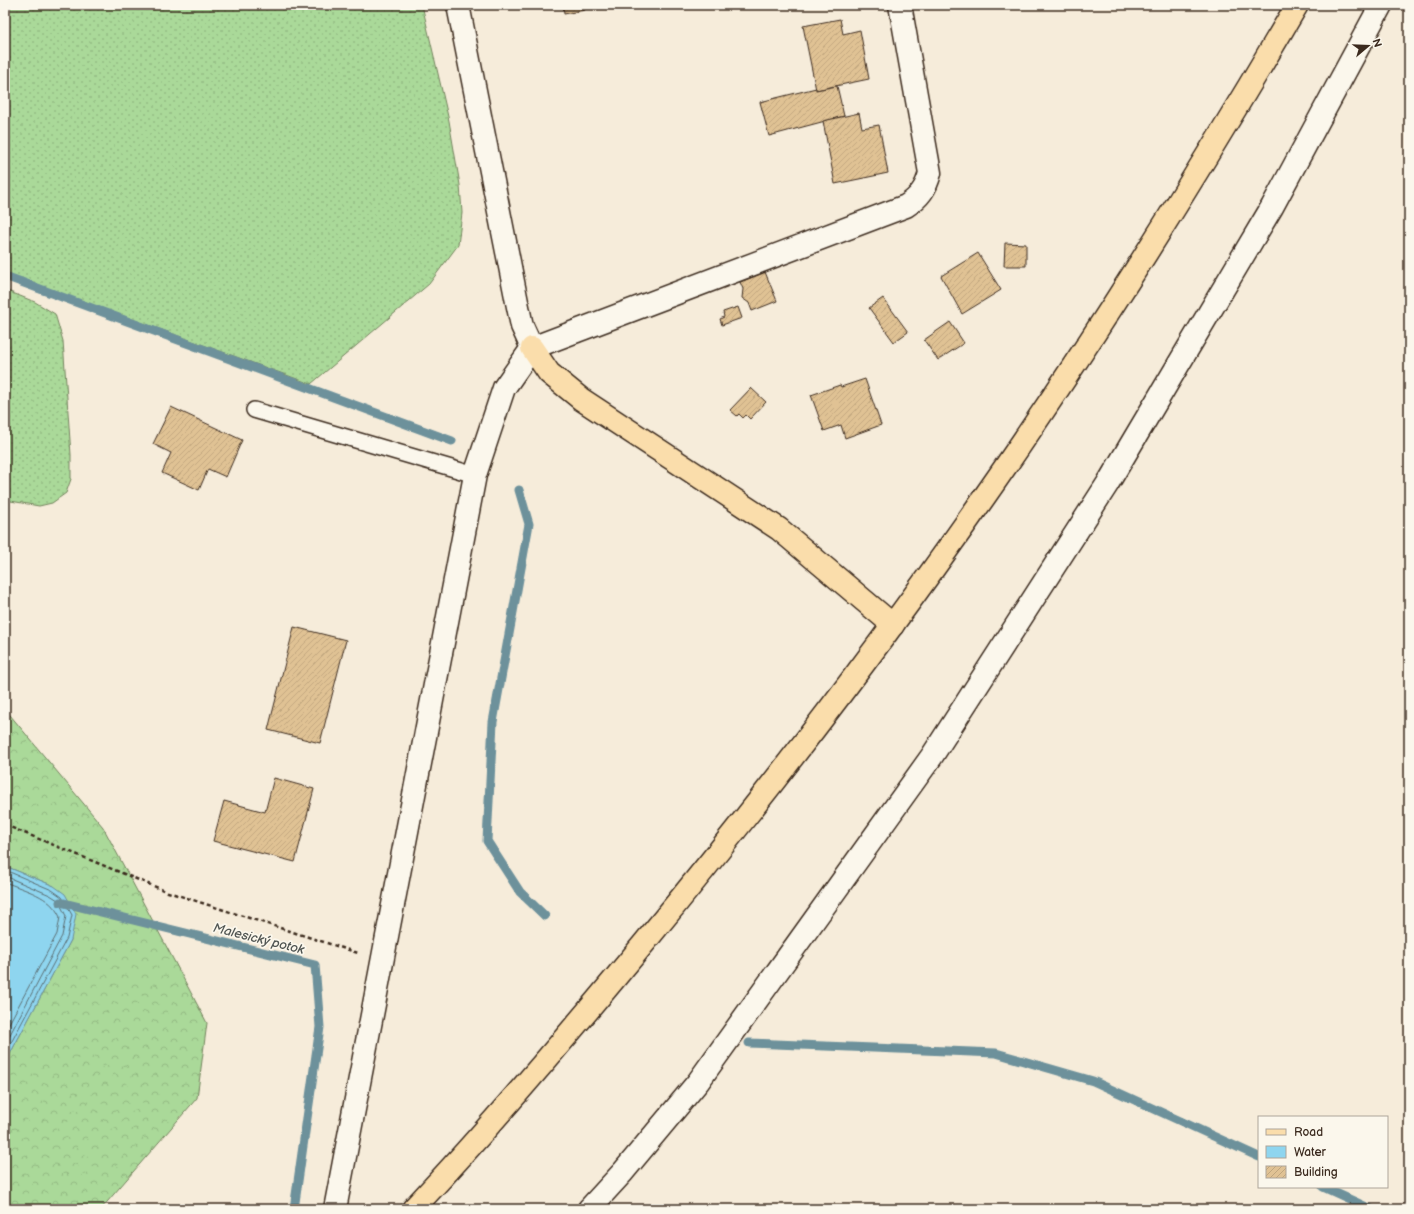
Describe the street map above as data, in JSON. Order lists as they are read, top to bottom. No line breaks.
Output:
{"water":["Malesický potok"],"legend":["Road","Water","Building"],"north":"right"}
